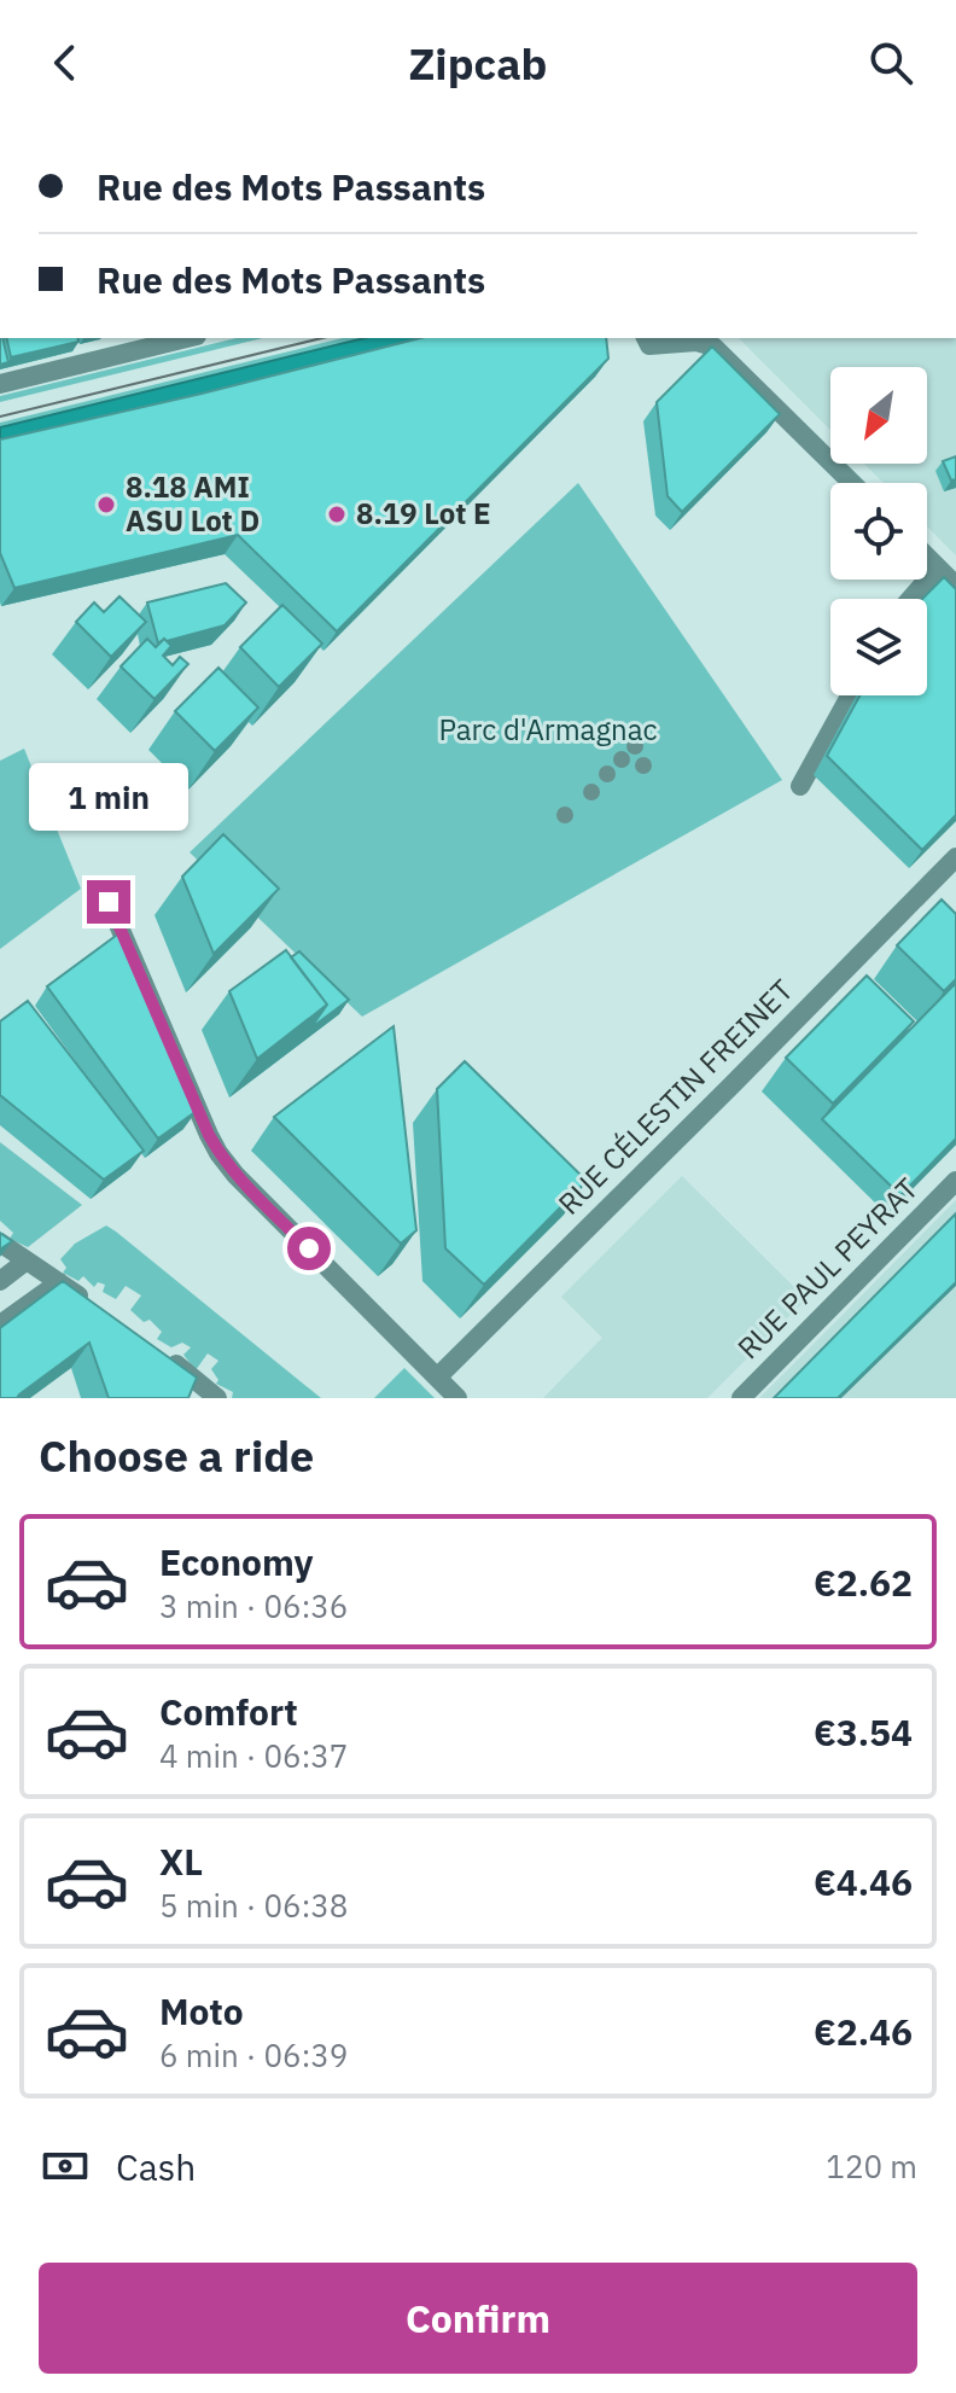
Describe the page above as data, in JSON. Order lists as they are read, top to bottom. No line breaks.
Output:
{"streets":{"street":["RUE CÉLESTIN FREINET","RUE PAUL PEYRAT"]},"parks":["Parc d'Armagnac"],"places":["8.18 AMI ASU Lot D","8.19 Lot E"],"north":"bottom left","page":{"header":"Zipcab","banner":["Rue des Mots Passants","Rue des Mots Passants"],"bubble":"1 min","heading":"Choose a ride","list":[{"name":"Economy","note":"3 min · 06:36","value":"€2.62"},{"name":"Comfort","note":"4 min · 06:37","value":"€3.54"},{"name":"XL","note":"5 min · 06:38","value":"€4.46"},{"name":"Moto","note":"6 min · 06:39","value":"€2.46"}],"pay":["Cash","120 m"],"buttons":"Confirm"}}
